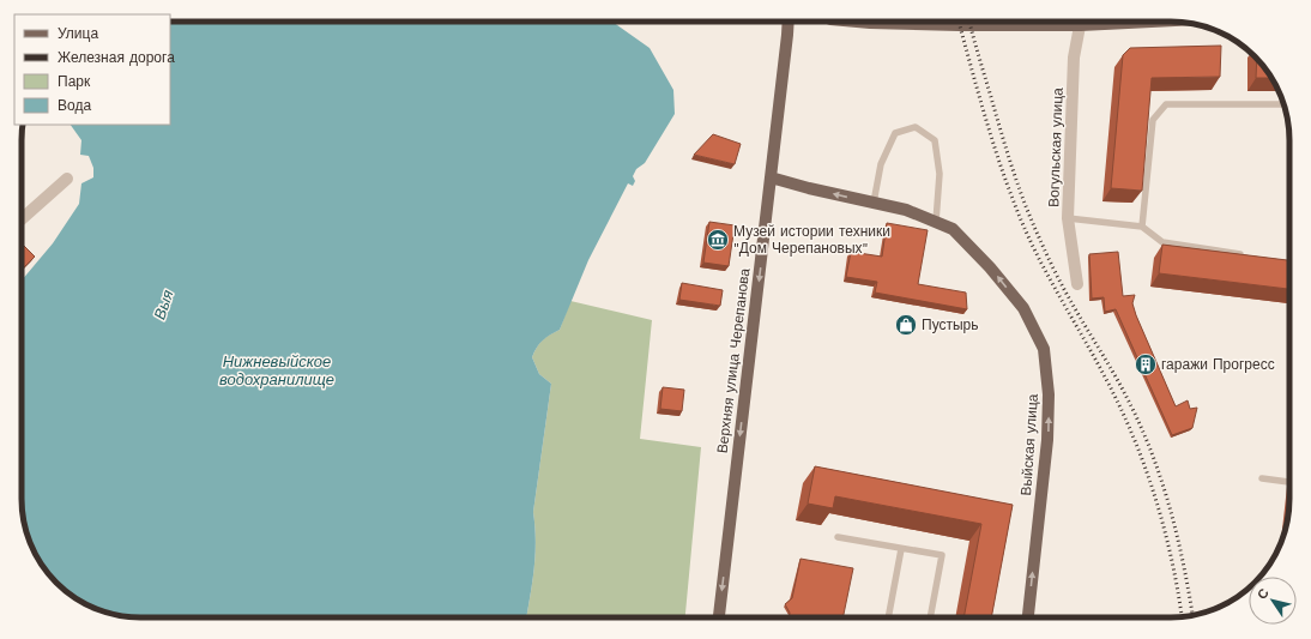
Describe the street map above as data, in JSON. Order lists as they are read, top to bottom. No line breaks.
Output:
{"streets":{"main road":["Верхняя улица Черепанова","Выйская улица"],"street":["Вогульская улица"]},"crossings":[["Верхняя улица Черепанова","Выйская улица"]],"one_way":["Верхняя улица Черепанова","Выйская улица"],"water":["Выя","Нижневыйское водохранилище"],"places":{"museum":["Музей истории техники \"Дом Черепановых\""],"shop":["Пустырь"],"building":["гаражи Прогресс"]},"legend":["Улица","Железная дорога","Парк","Вода"],"north":"top left"}
